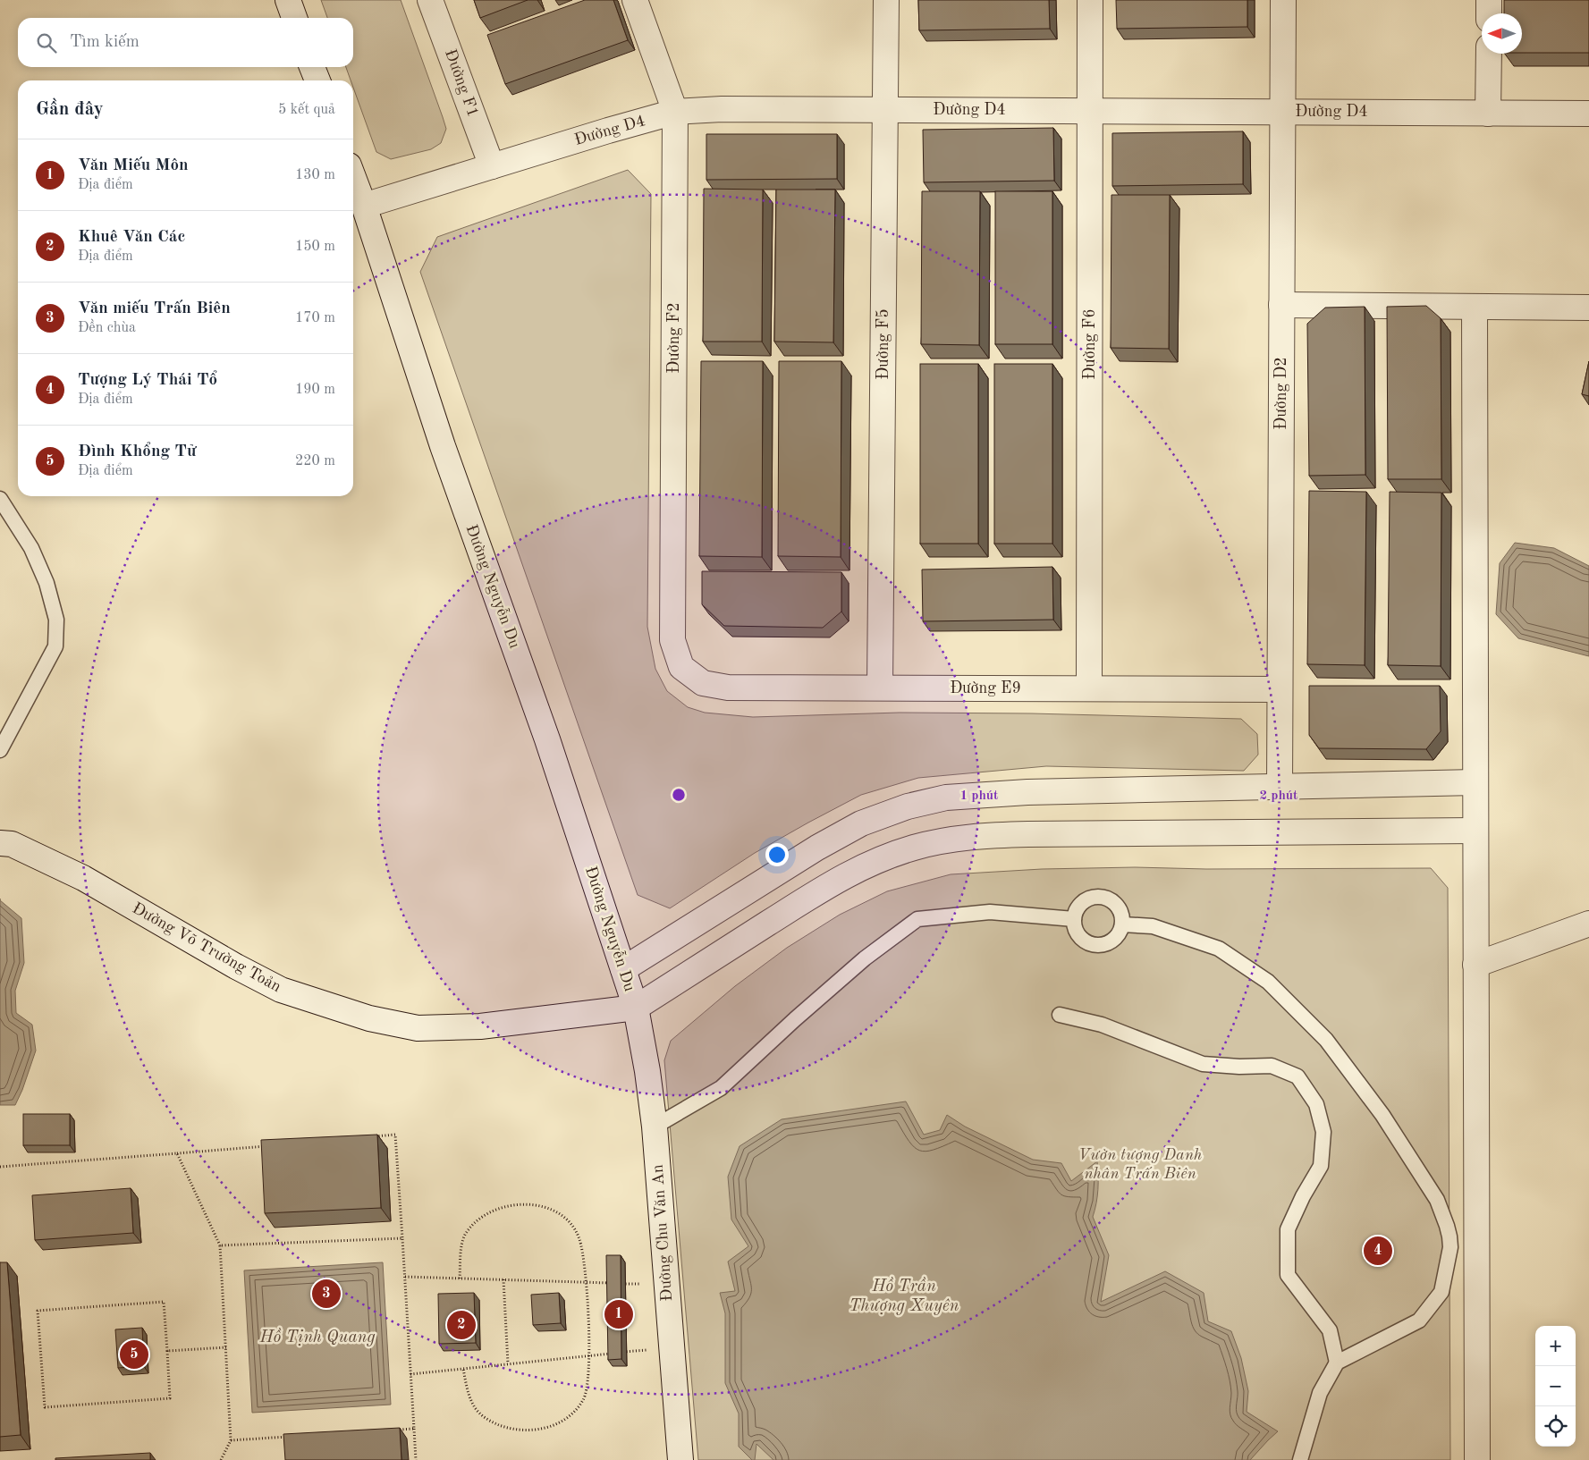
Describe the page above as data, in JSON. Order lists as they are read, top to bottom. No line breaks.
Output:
{"streets":{"street":["Đường F1","Đường D4","Đường F2","Đường F5","Đường F6","Đường D2","Đường Nguyễn Du","Đường E9","Đường Võ Trường Toản","Đường Chu Văn An"]},"crossings":[["Đường F1","Đường D4"],["Đường D4","Đường F2"],["Đường D4","Đường F5"],["Đường D4","Đường F6"],["Đường D4","Đường D2"],["Đường D4","Đường Nguyễn Du"],["Đường F2","Đường E9"],["Đường F5","Đường E9"],["Đường F6","Đường E9"],["Đường D2","Đường E9"],["Đường Nguyễn Du","Đường Võ Trường Toản"],["Đường Nguyễn Du","Đường Chu Văn An"],["Đường Võ Trường Toản","Đường Chu Văn An"]],"water":["Hồ Trần Thượng Xuyên","Hồ Tịnh Quang"],"parks":["Vườn tượng Danh nhân Trấn Biên"],"north":"left","page":{"search":"Tìm kiếm","heading":["Gần đây","5 kết quả"],"list":[{"mark":"1","name":"Văn Miếu Môn","note":"Địa điểm","value":"130 m"},{"mark":"2","name":"Khuê Văn Các","note":"Địa điểm","value":"150 m"},{"mark":"3","name":"Văn miếu Trấn Biên","note":"Đền chùa","value":"170 m"},{"mark":"4","name":"Tượng Lý Thái Tổ","note":"Địa điểm","value":"190 m"},{"mark":"5","name":"Đình Khổng Tử","note":"Địa điểm","value":"220 m"}],"pins":["4","3","1","2","5"],"map_buttons":["+","−"]},"rings":["1 phút","2 phút"]}
